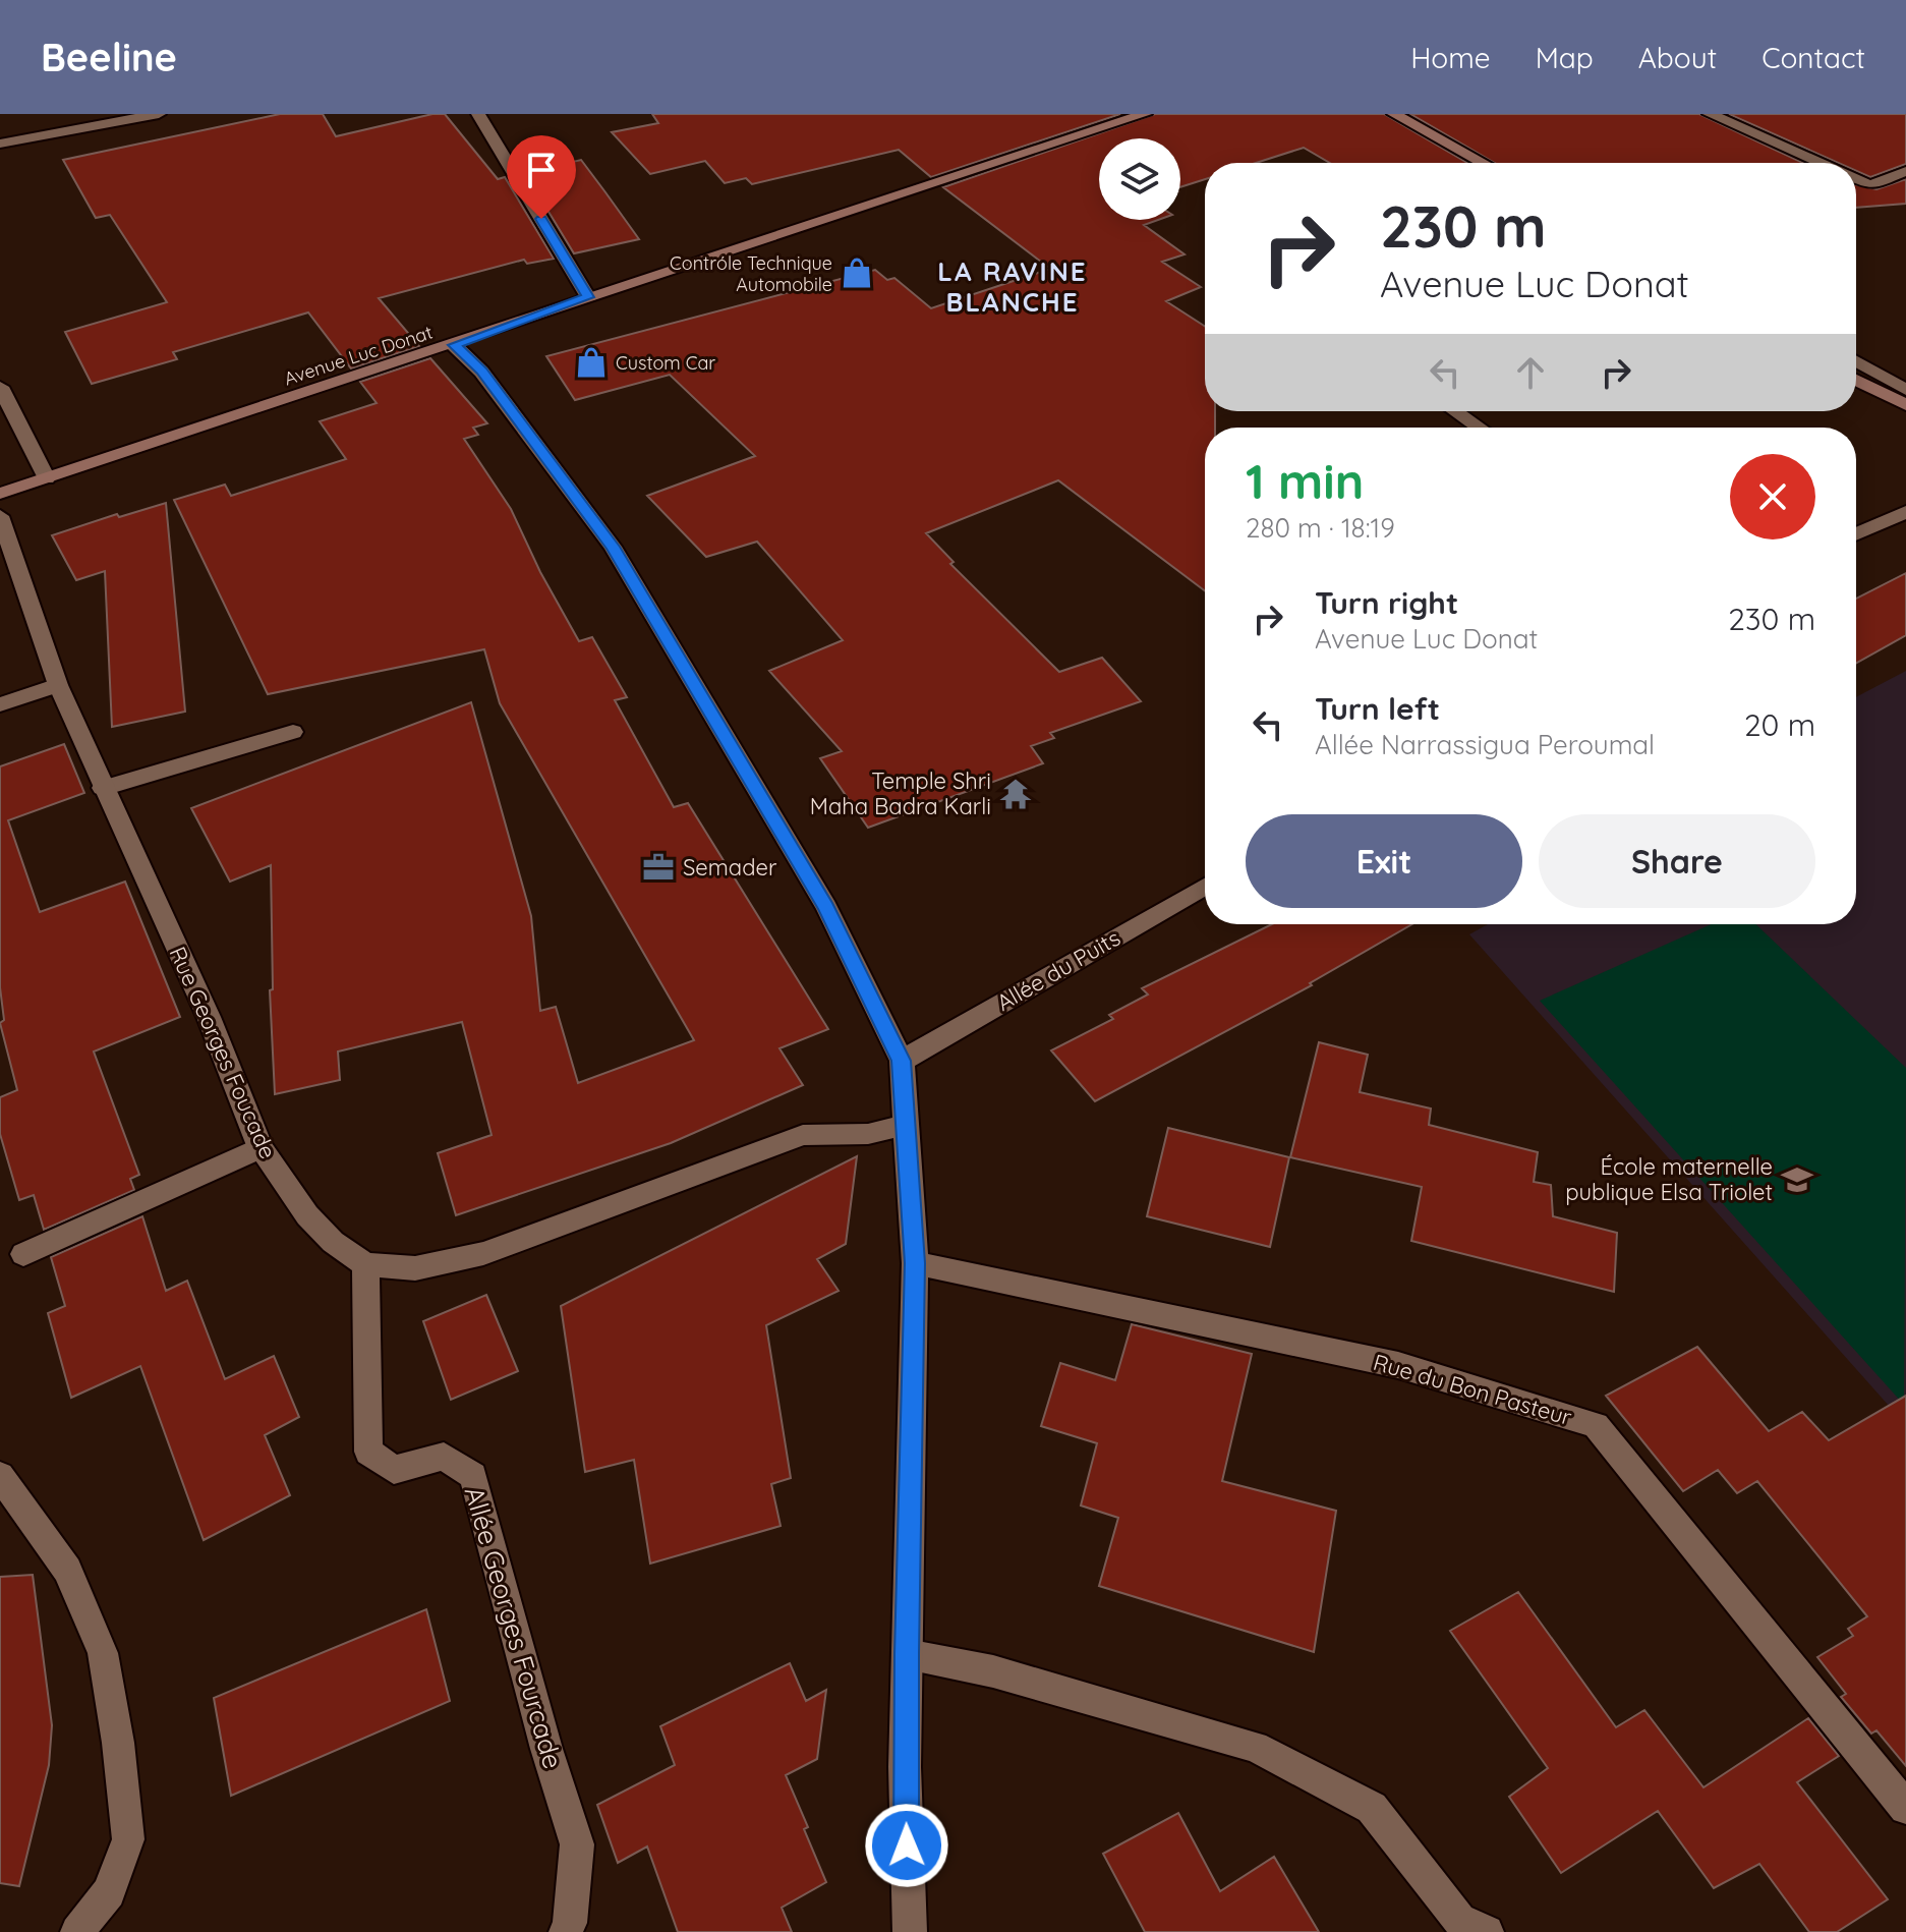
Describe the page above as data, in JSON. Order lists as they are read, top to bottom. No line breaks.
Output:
{"streets":{"main road":["Avenue Luc Donat"],"street":["Allée du Puits","Rue Georges Foucade","Rue du Bon Pasteur","Allée Georges Fourcade"]},"crossings":[["Avenue Luc Donat","Rue Georges Foucade"],["Rue Georges Foucade","Allée Georges Fourcade"]],"districts":["LA RAVINE BLANCHE"],"places":{"shop":["Contróle Technique Automobile","Custom Car"],"temple":["Temple Shri Maha Badra Karli"],"office":["Semader"],"school or university":["École maternelle publique Elsa Triolet"]},"page":{"header":"Beeline","nav":["Home","Map","About","Contact"],"turn":["230 m","Avenue Luc Donat"],"heading":["1 min","280 m · 18:19"],"list":[{"name":"Turn right","note":"Avenue Luc Donat","value":"230 m"},{"name":"Turn left","note":"Allée Narrassigua Peroumal","value":"20 m"}],"buttons":["Exit","Share"]}}
